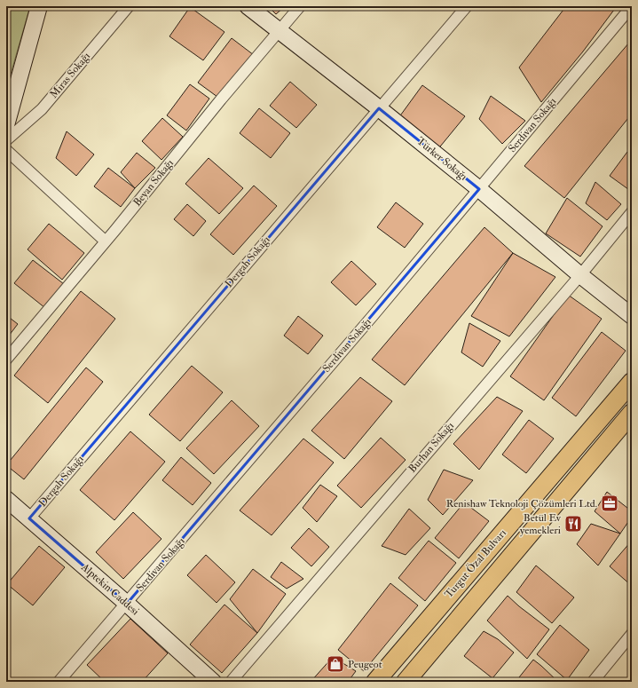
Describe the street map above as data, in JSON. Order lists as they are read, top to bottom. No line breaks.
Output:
{"streets":{"main road":["Turgut Özal Bulvarı"],"street":["Miras Sokağı","Serdivan Sokağı","Türker Sokağı","Beyan Sokağı","Dergah Sokağı","Burhan Sokağı","Alptekin Caddesi"]},"crossings":[["Serdivan Sokağı","Türker Sokağı"],["Serdivan Sokağı","Alptekin Caddesi"],["Türker Sokağı","Beyan Sokağı"],["Türker Sokağı","Dergah Sokağı"],["Türker Sokağı","Burhan Sokağı"],["Dergah Sokağı","Alptekin Caddesi"]],"places":{"office":["Renishaw Teknoloji Çözümleri Ltd."],"restaurant":["Betül Ev yemekleri"],"shop":["Peugeot"]}}
